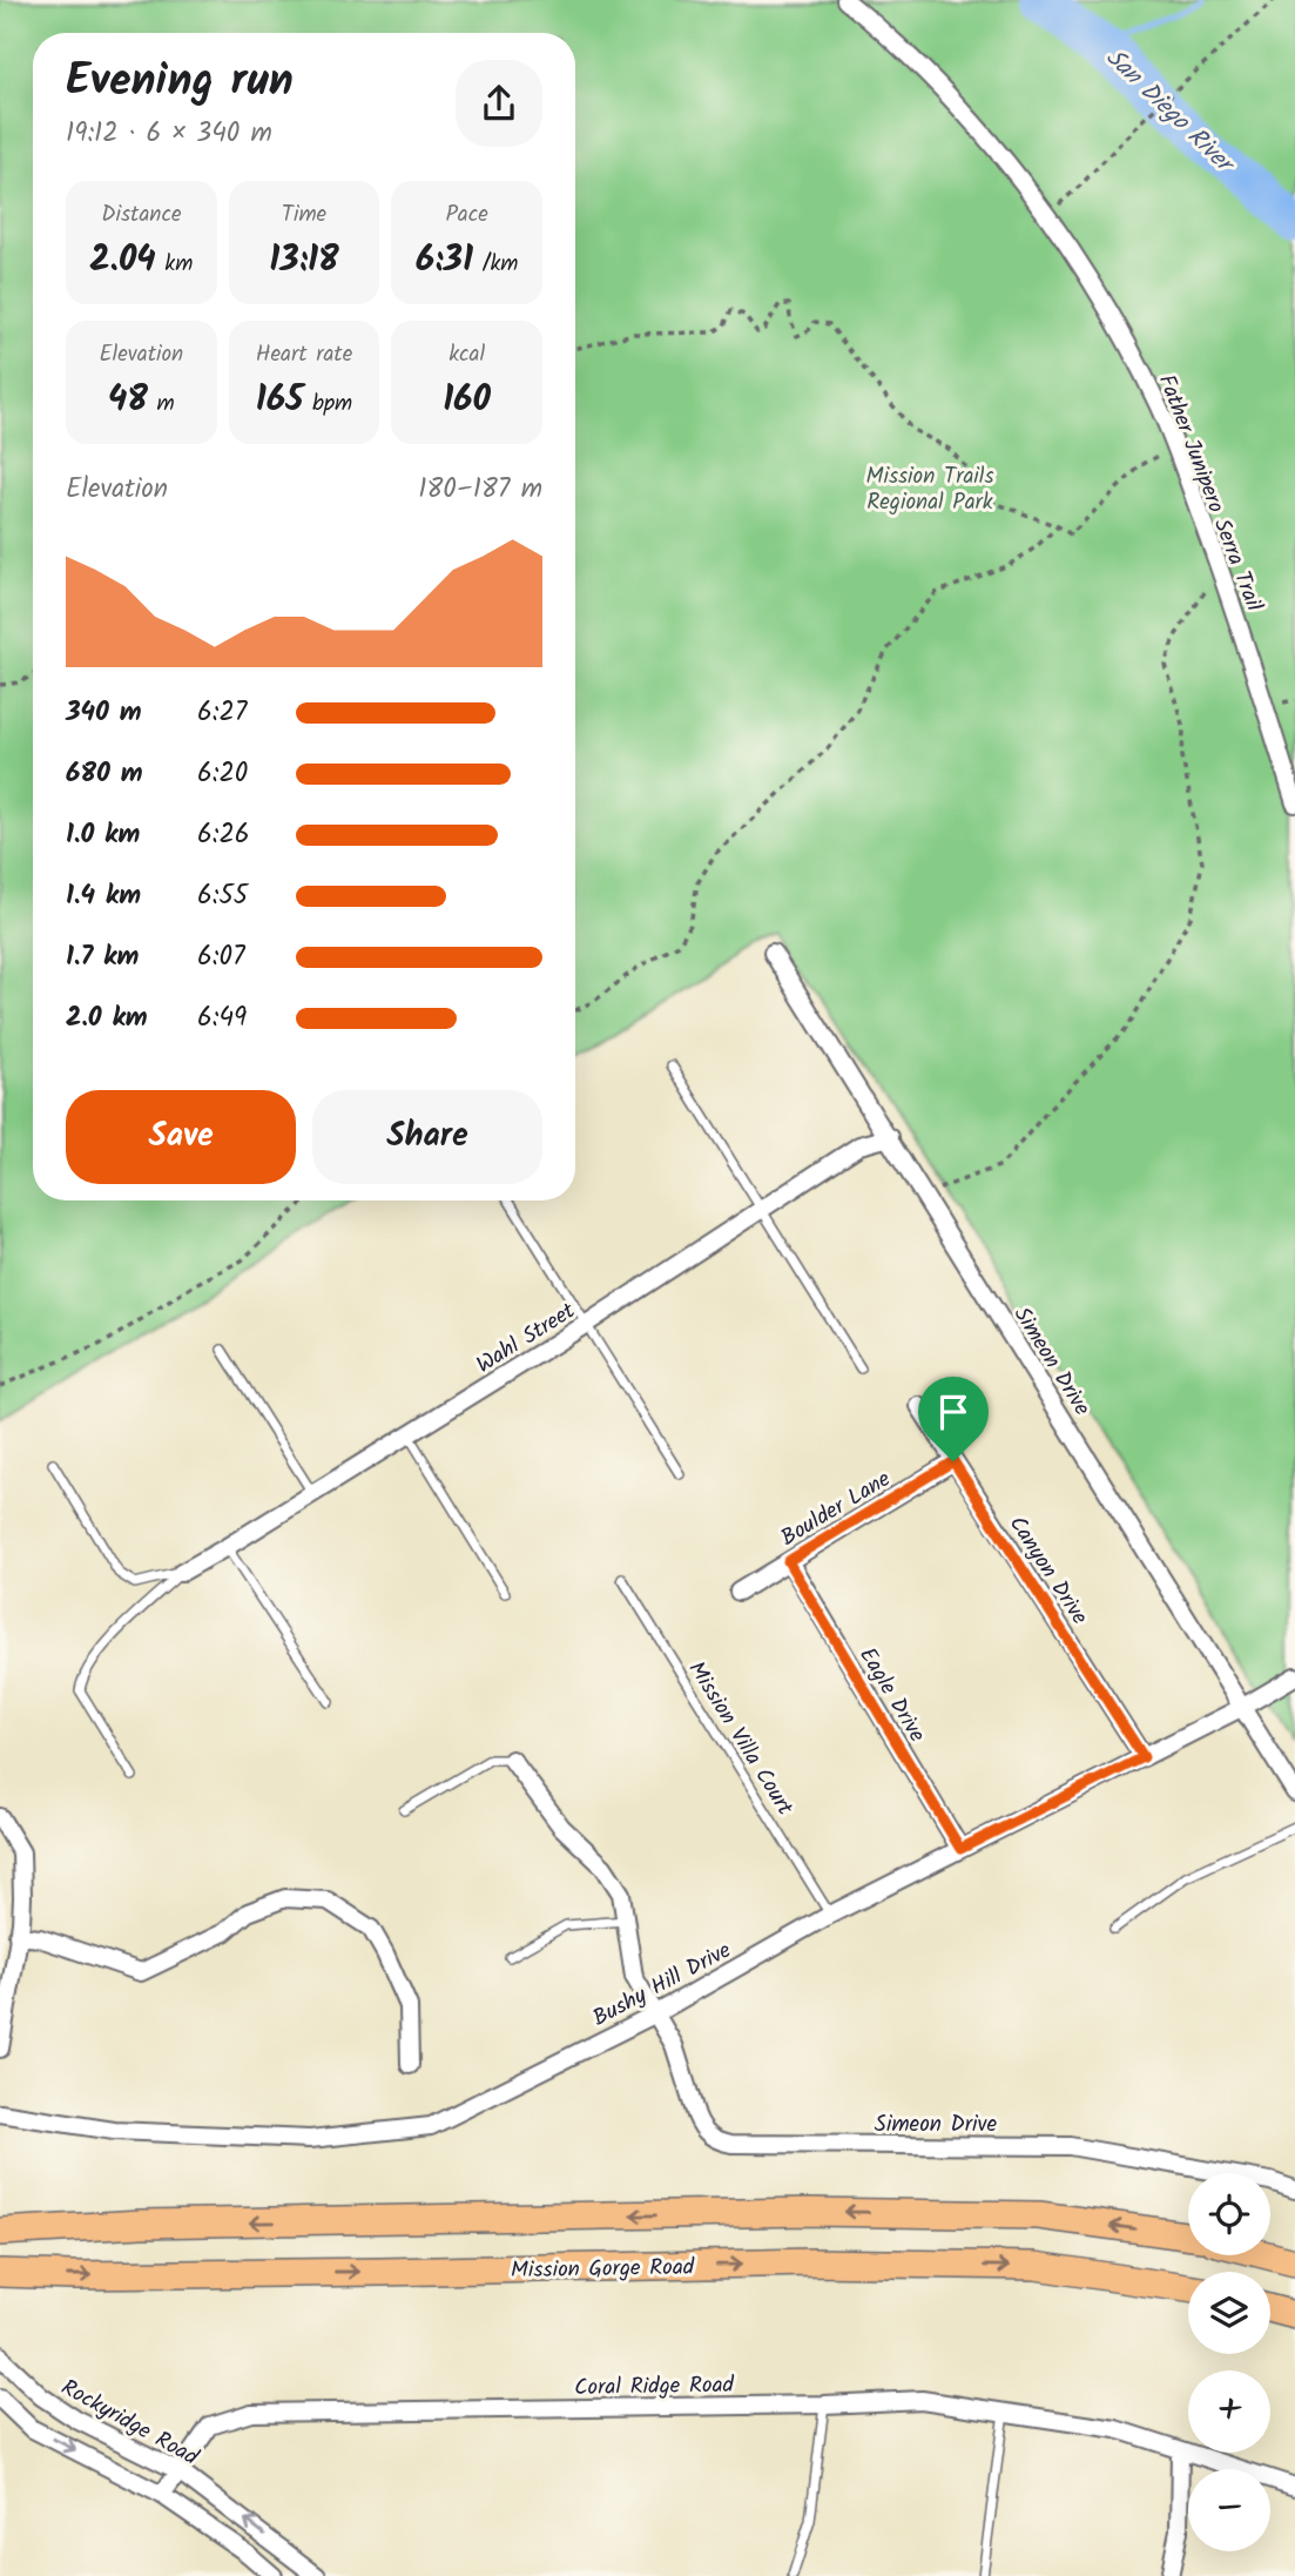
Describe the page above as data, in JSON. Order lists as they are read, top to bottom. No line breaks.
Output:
{"streets":{"main road":["Mission Gorge Road"],"street":["Father Junipero Serra Trail","Wahl Street","Simeon Drive","Boulder Lane","Canyon Drive","Eagle Drive","Bushy Hill Drive","Coral Ridge Road","Rockyridge Road"],"lane":["Mission Villa Court"]},"crossings":[["Wahl Street","Simeon Drive"],["Simeon Drive","Bushy Hill Drive"],["Boulder Lane","Canyon Drive"],["Boulder Lane","Eagle Drive"],["Canyon Drive","Bushy Hill Drive"],["Eagle Drive","Bushy Hill Drive"],["Mission Villa Court","Bushy Hill Drive"],["Coral Ridge Road","Rockyridge Road"]],"water":["San Diego River"],"parks":["Mission Trails Regional Park"],"page":{"heading":["Evening run","19:12 · 6 × 340 m"],"stats":[["Distance","2.04 km"],["Time","13:18"],["Pace","6:31 /km"],["Elevation","48 m"],["Heart rate","165 bpm"],["kcal","160"]],"chart":["Elevation","180–187 m"],"list":[{"name":"340 m","note":"6:27"},{"name":"680 m","note":"6:20"},{"name":"1.0 km","note":"6:26"},{"name":"1.4 km","note":"6:55"},{"name":"1.7 km","note":"6:07"},{"name":"2.0 km","note":"6:49"}],"buttons":["Save","Share"],"map_buttons":["+","−"]}}
